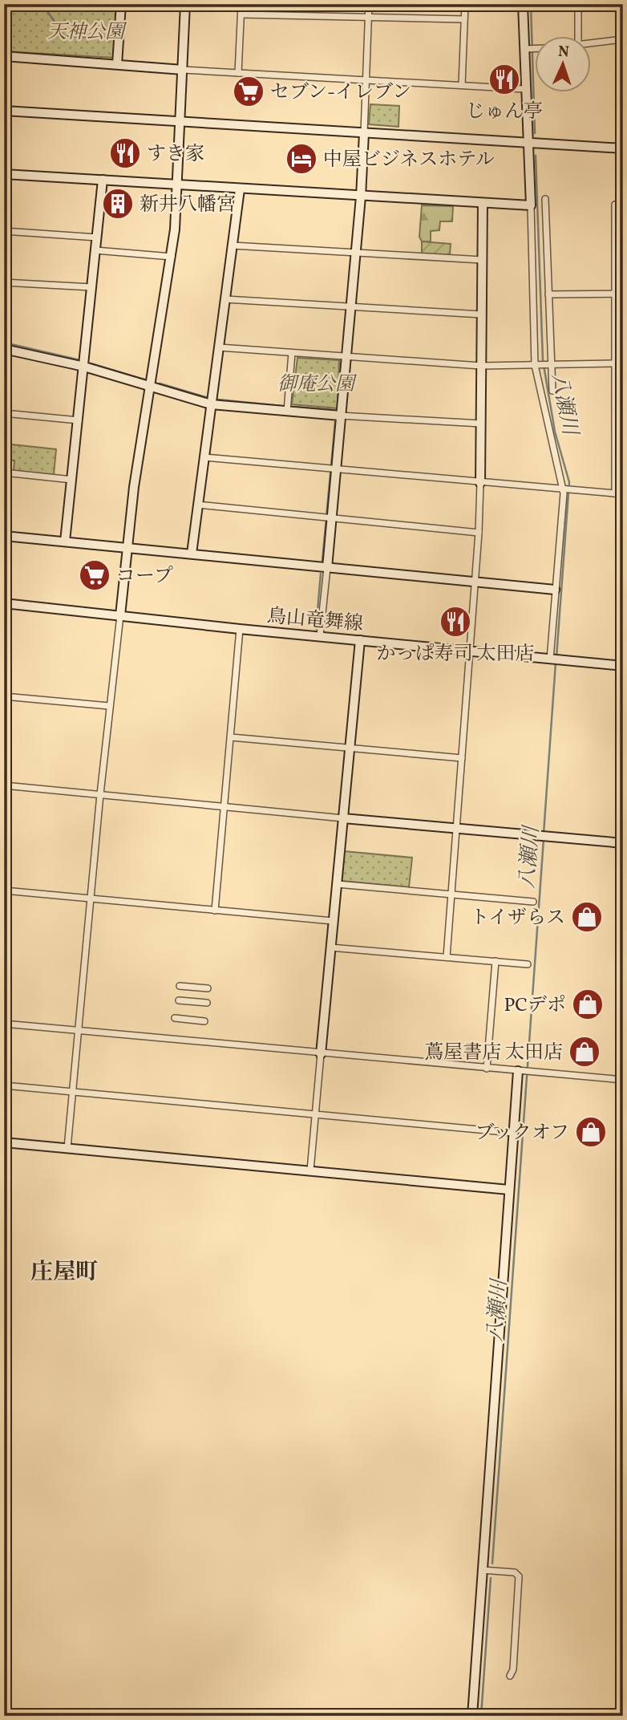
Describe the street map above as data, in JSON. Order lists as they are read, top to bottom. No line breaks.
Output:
{"streets":{"street":["鳥山竜舞線"]},"districts":["庄屋町"],"water":["八瀬川"],"parks":["天神公園","御庵公園"],"places":{"restaurant":["じゅん亭","すき家","かっぱ寿司 太田店"],"supermarket":["セブン-イレブン","コープ"],"hotel":["中屋ビジネスホテル"],"building":["新井八幡宮"],"shop":["トイザらス","PCデポ","蔦屋書店 太田店","ブックオフ"]},"north":"top"}
